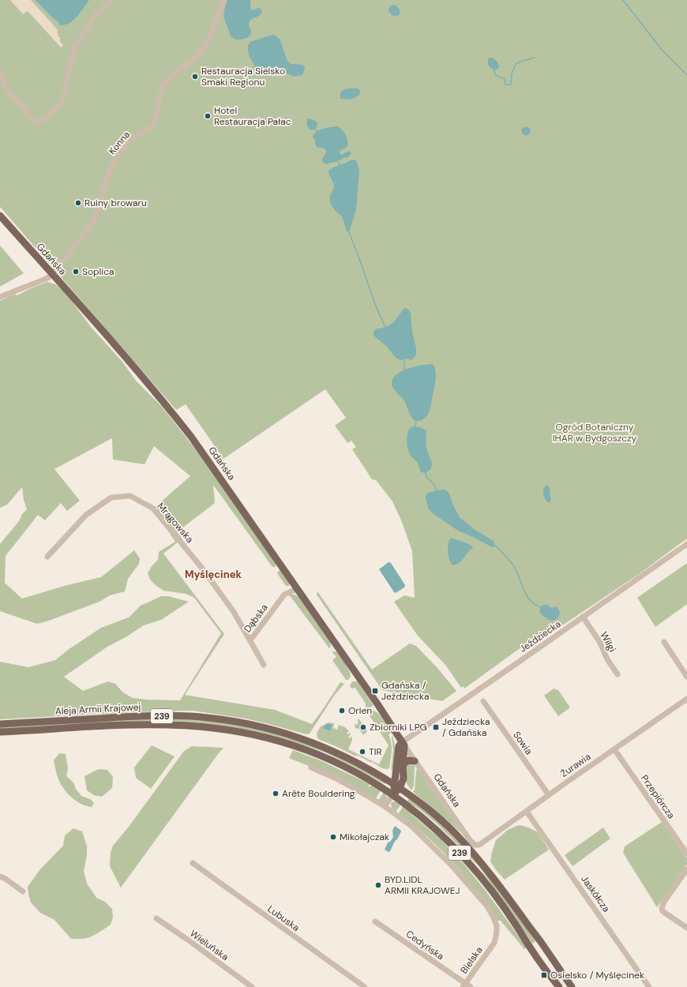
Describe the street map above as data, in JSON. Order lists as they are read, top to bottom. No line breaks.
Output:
{"streets":{"main road":["Gdańska","Aleja Armii Krajowej","239"],"street":["Konna","Mrągowska","Dąbska","Jeździecka","Wilgi","Sowia","Żurawia","Przepiórcza","Jaskółcza","Lubuska","Wieluńska","Cedyńska","Bielska"]},"crossings":[["Konna","Gdańska"],["Gdańska","Dąbska"],["Gdańska","Jeździecka"],["Gdańska","Żurawia"],["Mrągowska","Dąbska"],["Jeździecka","Wilgi"],["Sowia","Żurawia"],["Żurawia","Przepiórcza"],["Żurawia","Jaskółcza"],["Cedyńska","Bielska"]],"districts":["Myślęcinek"],"parks":["Ogród Botaniczny IHAR w Bydgoszczy"],"places":{"other":["Restauracja Sielsko Smaki Regionu","Hotel Restauracja Pałac","Ruiny browaru","Soplica","Orlen","Zbiorniki LPG","TIR","Arête Bouldering","Mikołajczak","BYD.LIDL ARMII KRAJOWEJ"],"transit":["Gdańska / Jeździecka","Jeździecka / Gdańska","Osielsko / Myślęcinek"]}}
